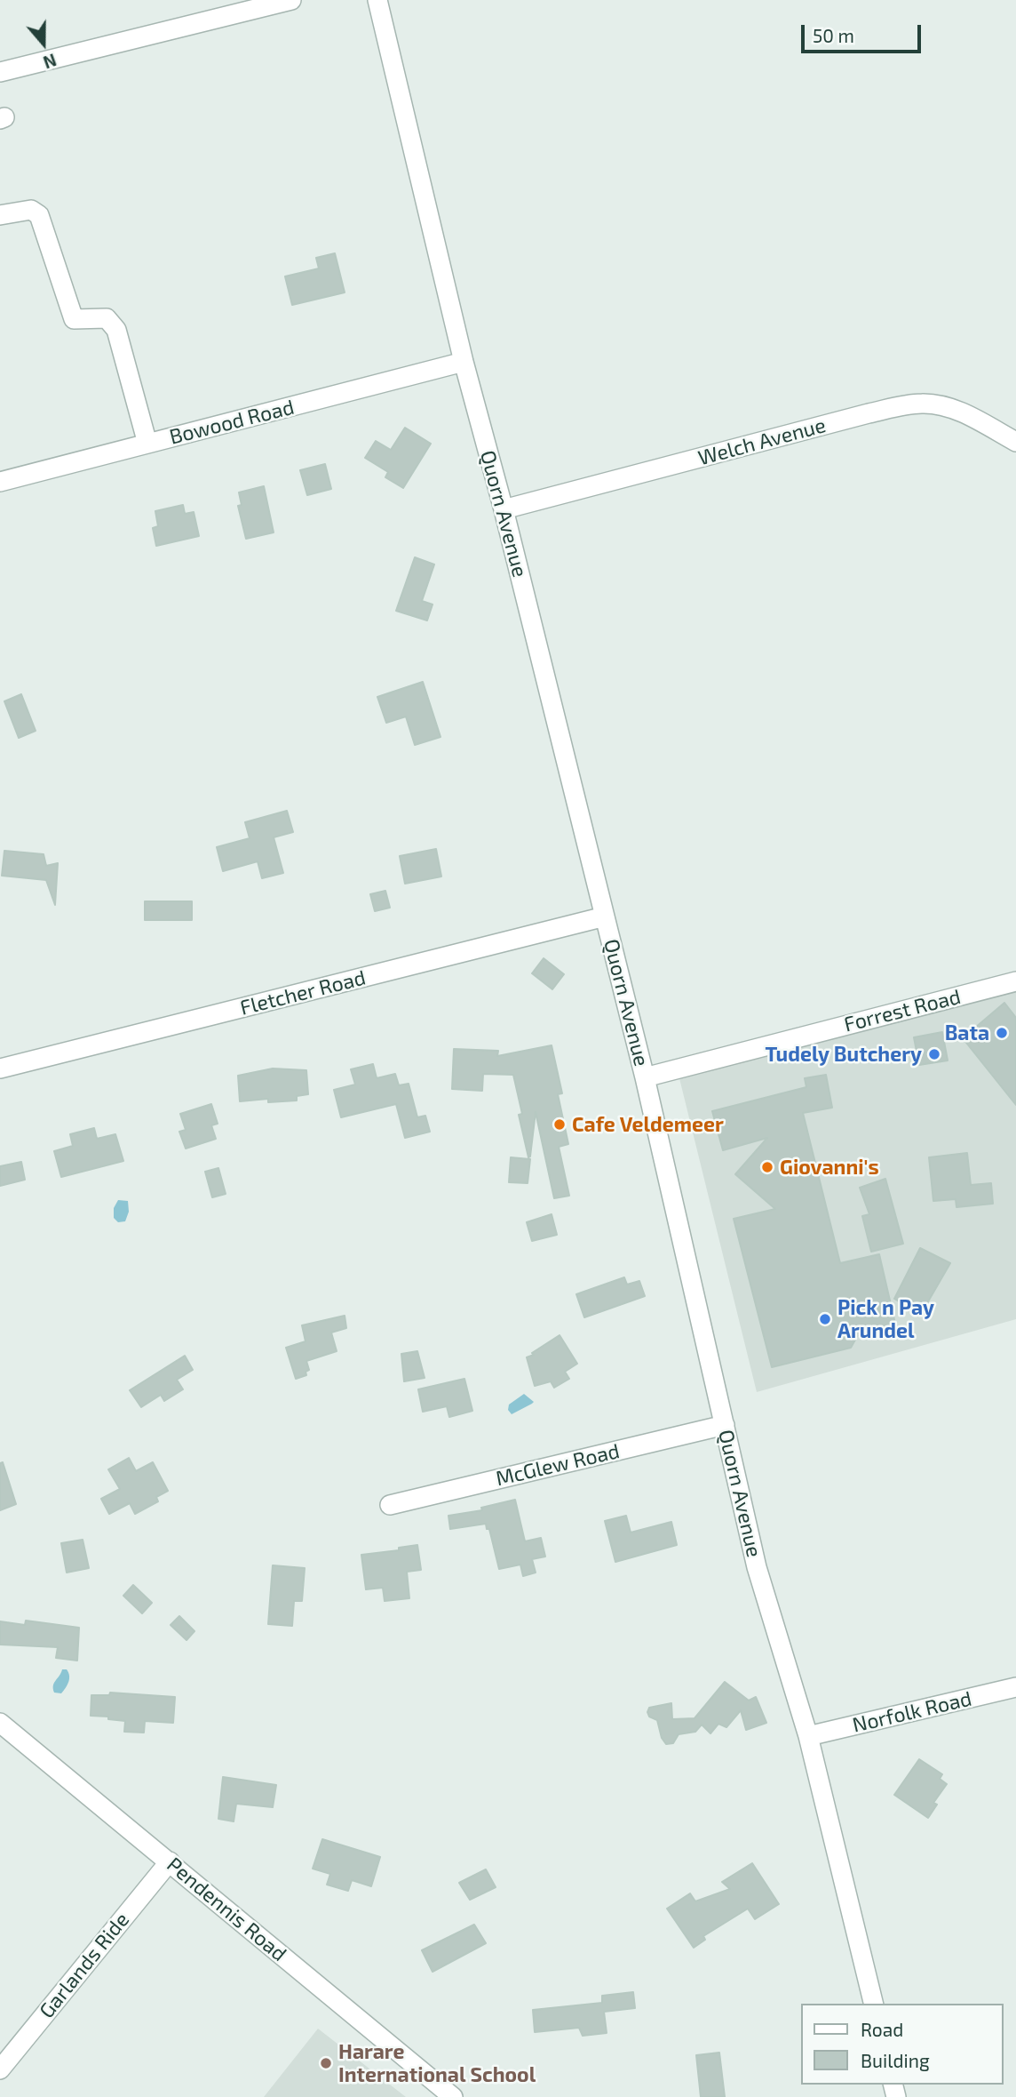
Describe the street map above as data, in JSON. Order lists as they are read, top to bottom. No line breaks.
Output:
{"streets":{"street":["Bowood Road","Welch Avenue","Quorn Avenue","Fletcher Road","Forrest Road","McGlew Road","Norfolk Road","Pendennis Road","Garlands Ride"]},"crossings":[["Bowood Road","Quorn Avenue"],["Welch Avenue","Quorn Avenue"],["Quorn Avenue","Fletcher Road"],["Quorn Avenue","Forrest Road"],["Quorn Avenue","McGlew Road"],["Quorn Avenue","Norfolk Road"],["Pendennis Road","Garlands Ride"]],"places":["Bata","Tudely Butchery","Cafe Veldemeer","Giovanni's","Pick n Pay Arundel","Harare International School"],"legend":["Road","Building"],"scale_bar":"50 m","north":"bottom"}
